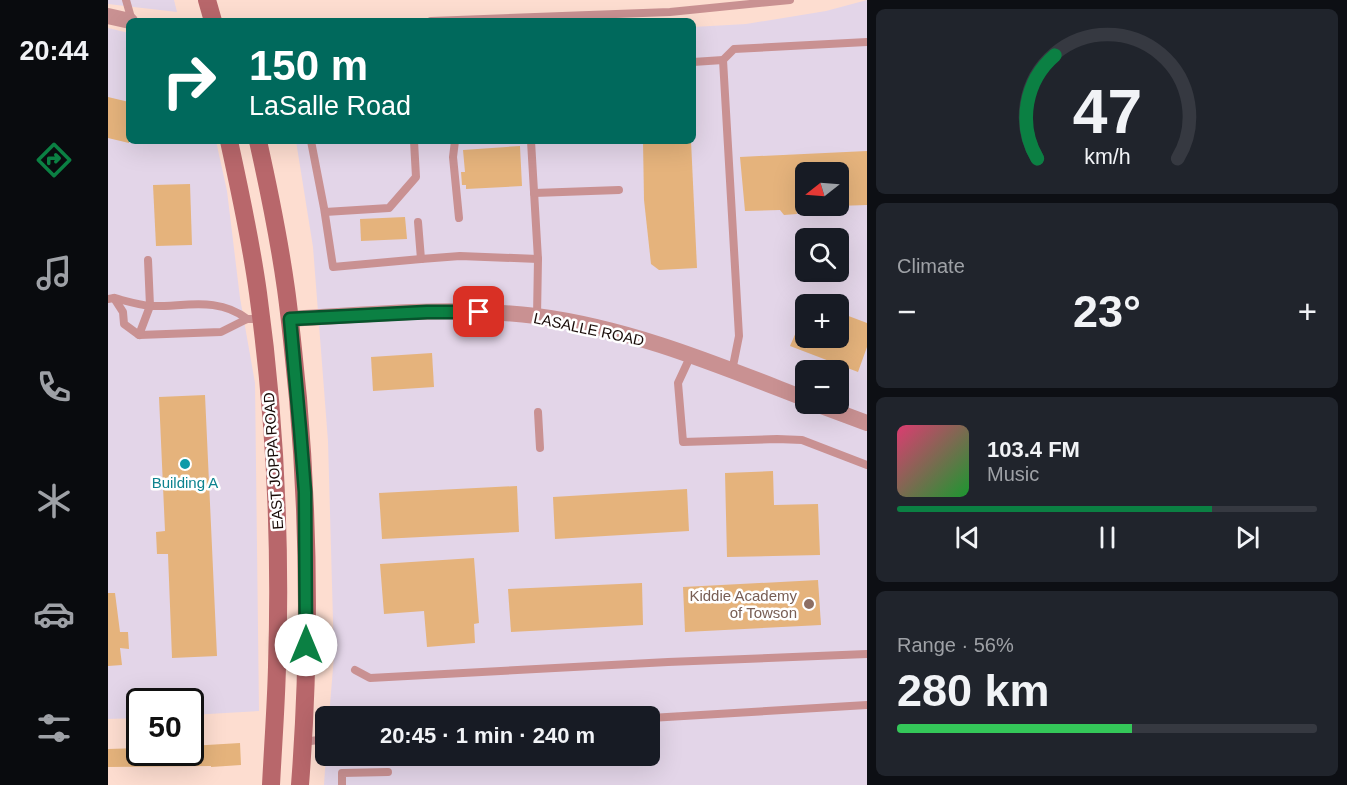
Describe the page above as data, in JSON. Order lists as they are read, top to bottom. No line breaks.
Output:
{"streets":{"main road":["EAST JOPPA ROAD"],"street":["LASALLE ROAD"]},"crossings":[["LASALLE ROAD","EAST JOPPA ROAD"]],"places":["Building A","Kiddie Academy of Towson"],"north":"left","page":{"tabs":"20:44","turn":["150 m","LaSalle Road"],"map_buttons":["+","−"],"tile":["Climate",["Range · 56%","280 km"]],"heat":["−","23°","+"],"song":["103.4 FM","Music"],"limit":"50","trip":"20:45 · 1 min · 240 m","gauge":["47","km/h"]}}
